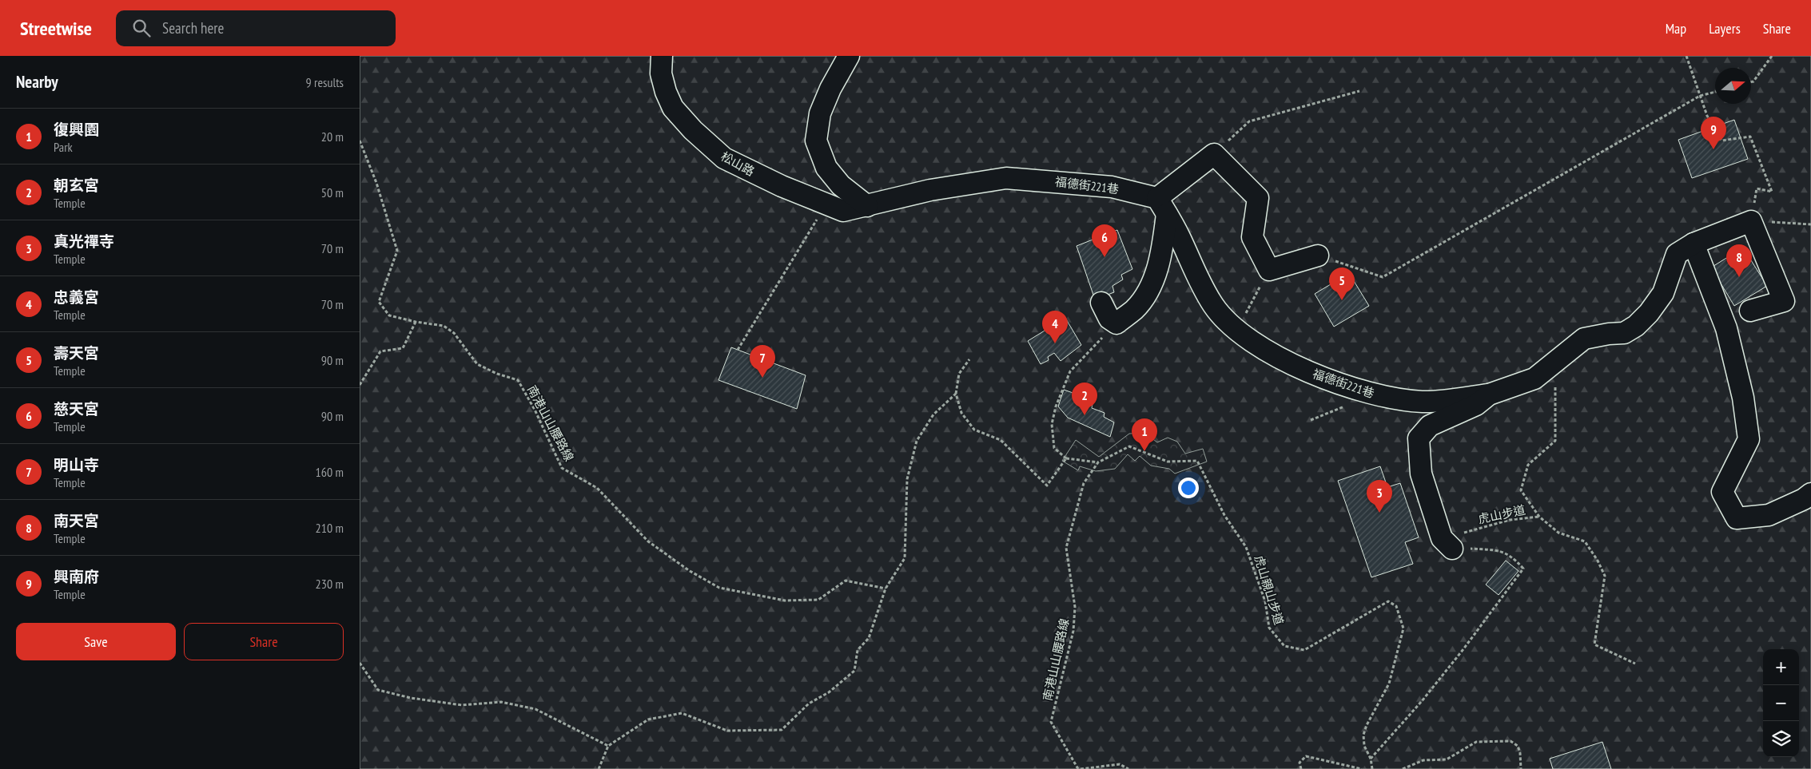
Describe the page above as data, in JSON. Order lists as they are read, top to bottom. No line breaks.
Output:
{"streets":{"lane":["松山路","福德街221巷"],"path":["南港山山腰路線","虎山步道","虎山親山步道"]},"crossings":[["松山路","福德街221巷"],["南港山山腰路線","虎山親山步道"]],"north":"right","page":{"header":"Streetwise","search":"Search here","nav":["Map","Layers","Share"],"heading":["Nearby","9 results"],"list":[{"mark":"1","name":"復興園","note":"Park","value":"20 m"},{"mark":"2","name":"朝玄宮","note":"Temple","value":"50 m"},{"mark":"3","name":"真光禪寺","note":"Temple","value":"70 m"},{"mark":"4","name":"忠義宮","note":"Temple","value":"70 m"},{"mark":"5","name":"壽天宮","note":"Temple","value":"90 m"},{"mark":"6","name":"慈天宮","note":"Temple","value":"90 m"},{"mark":"7","name":"明山寺","note":"Temple","value":"160 m"},{"mark":"8","name":"南天宮","note":"Temple","value":"210 m"},{"mark":"9","name":"興南府","note":"Temple","value":"230 m"}],"pins":["9","6","8","5","4","7","2","1","3"],"buttons":["Save","Share"],"map_buttons":["+","−"]}}
